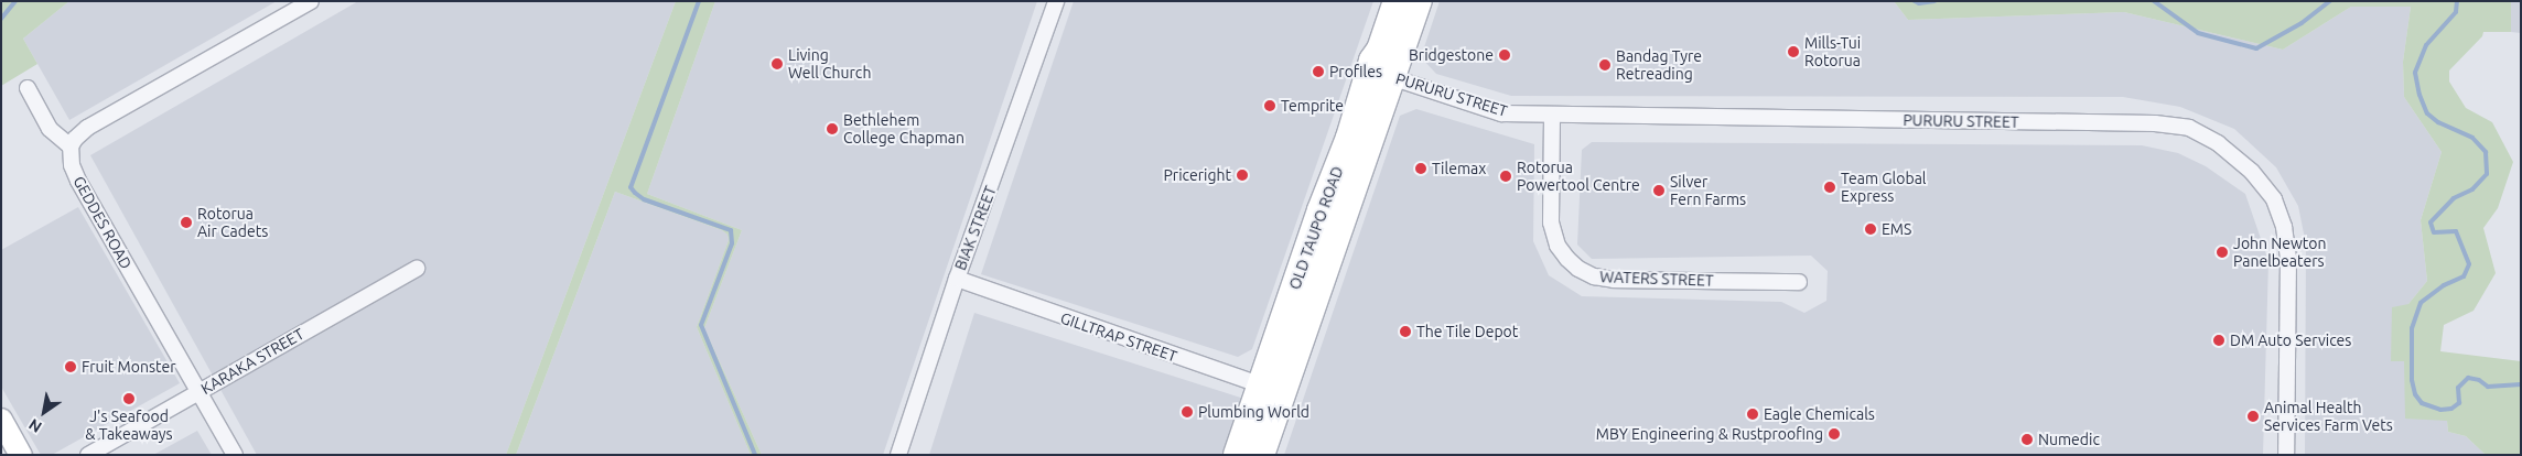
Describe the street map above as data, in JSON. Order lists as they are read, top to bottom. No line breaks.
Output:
{"streets":{"highway":["OLD TAUPO ROAD"],"street":["PURURU STREET","GEDDES ROAD","BIAK STREET","WATERS STREET","GILLTRAP STREET","KARAKA STREET"]},"crossings":[["PURURU STREET","OLD TAUPO ROAD"],["PURURU STREET","WATERS STREET"],["GEDDES ROAD","KARAKA STREET"],["BIAK STREET","GILLTRAP STREET"],["OLD TAUPO ROAD","GILLTRAP STREET"]],"places":["Mills-Tui Rotorua","Bridgestone","Living Well Church","Bandag Tyre Retreading","Profiles","Temprite","Bethlehem College Chapman","Tilemax","Priceright","Rotorua Powertool Centre","Team Global Express","Silver Fern Farms","Rotorua Air Cadets","EMS","John Newton Panelbeaters","The Tile Depot","DM Auto Services","Fruit Monster","J's Seafood & Takeaways","Plumbing World","Eagle Chemicals","Animal Health Services Farm Vets","MBY Engineering & Rustproofing","Numedic"],"north":"bottom left"}
